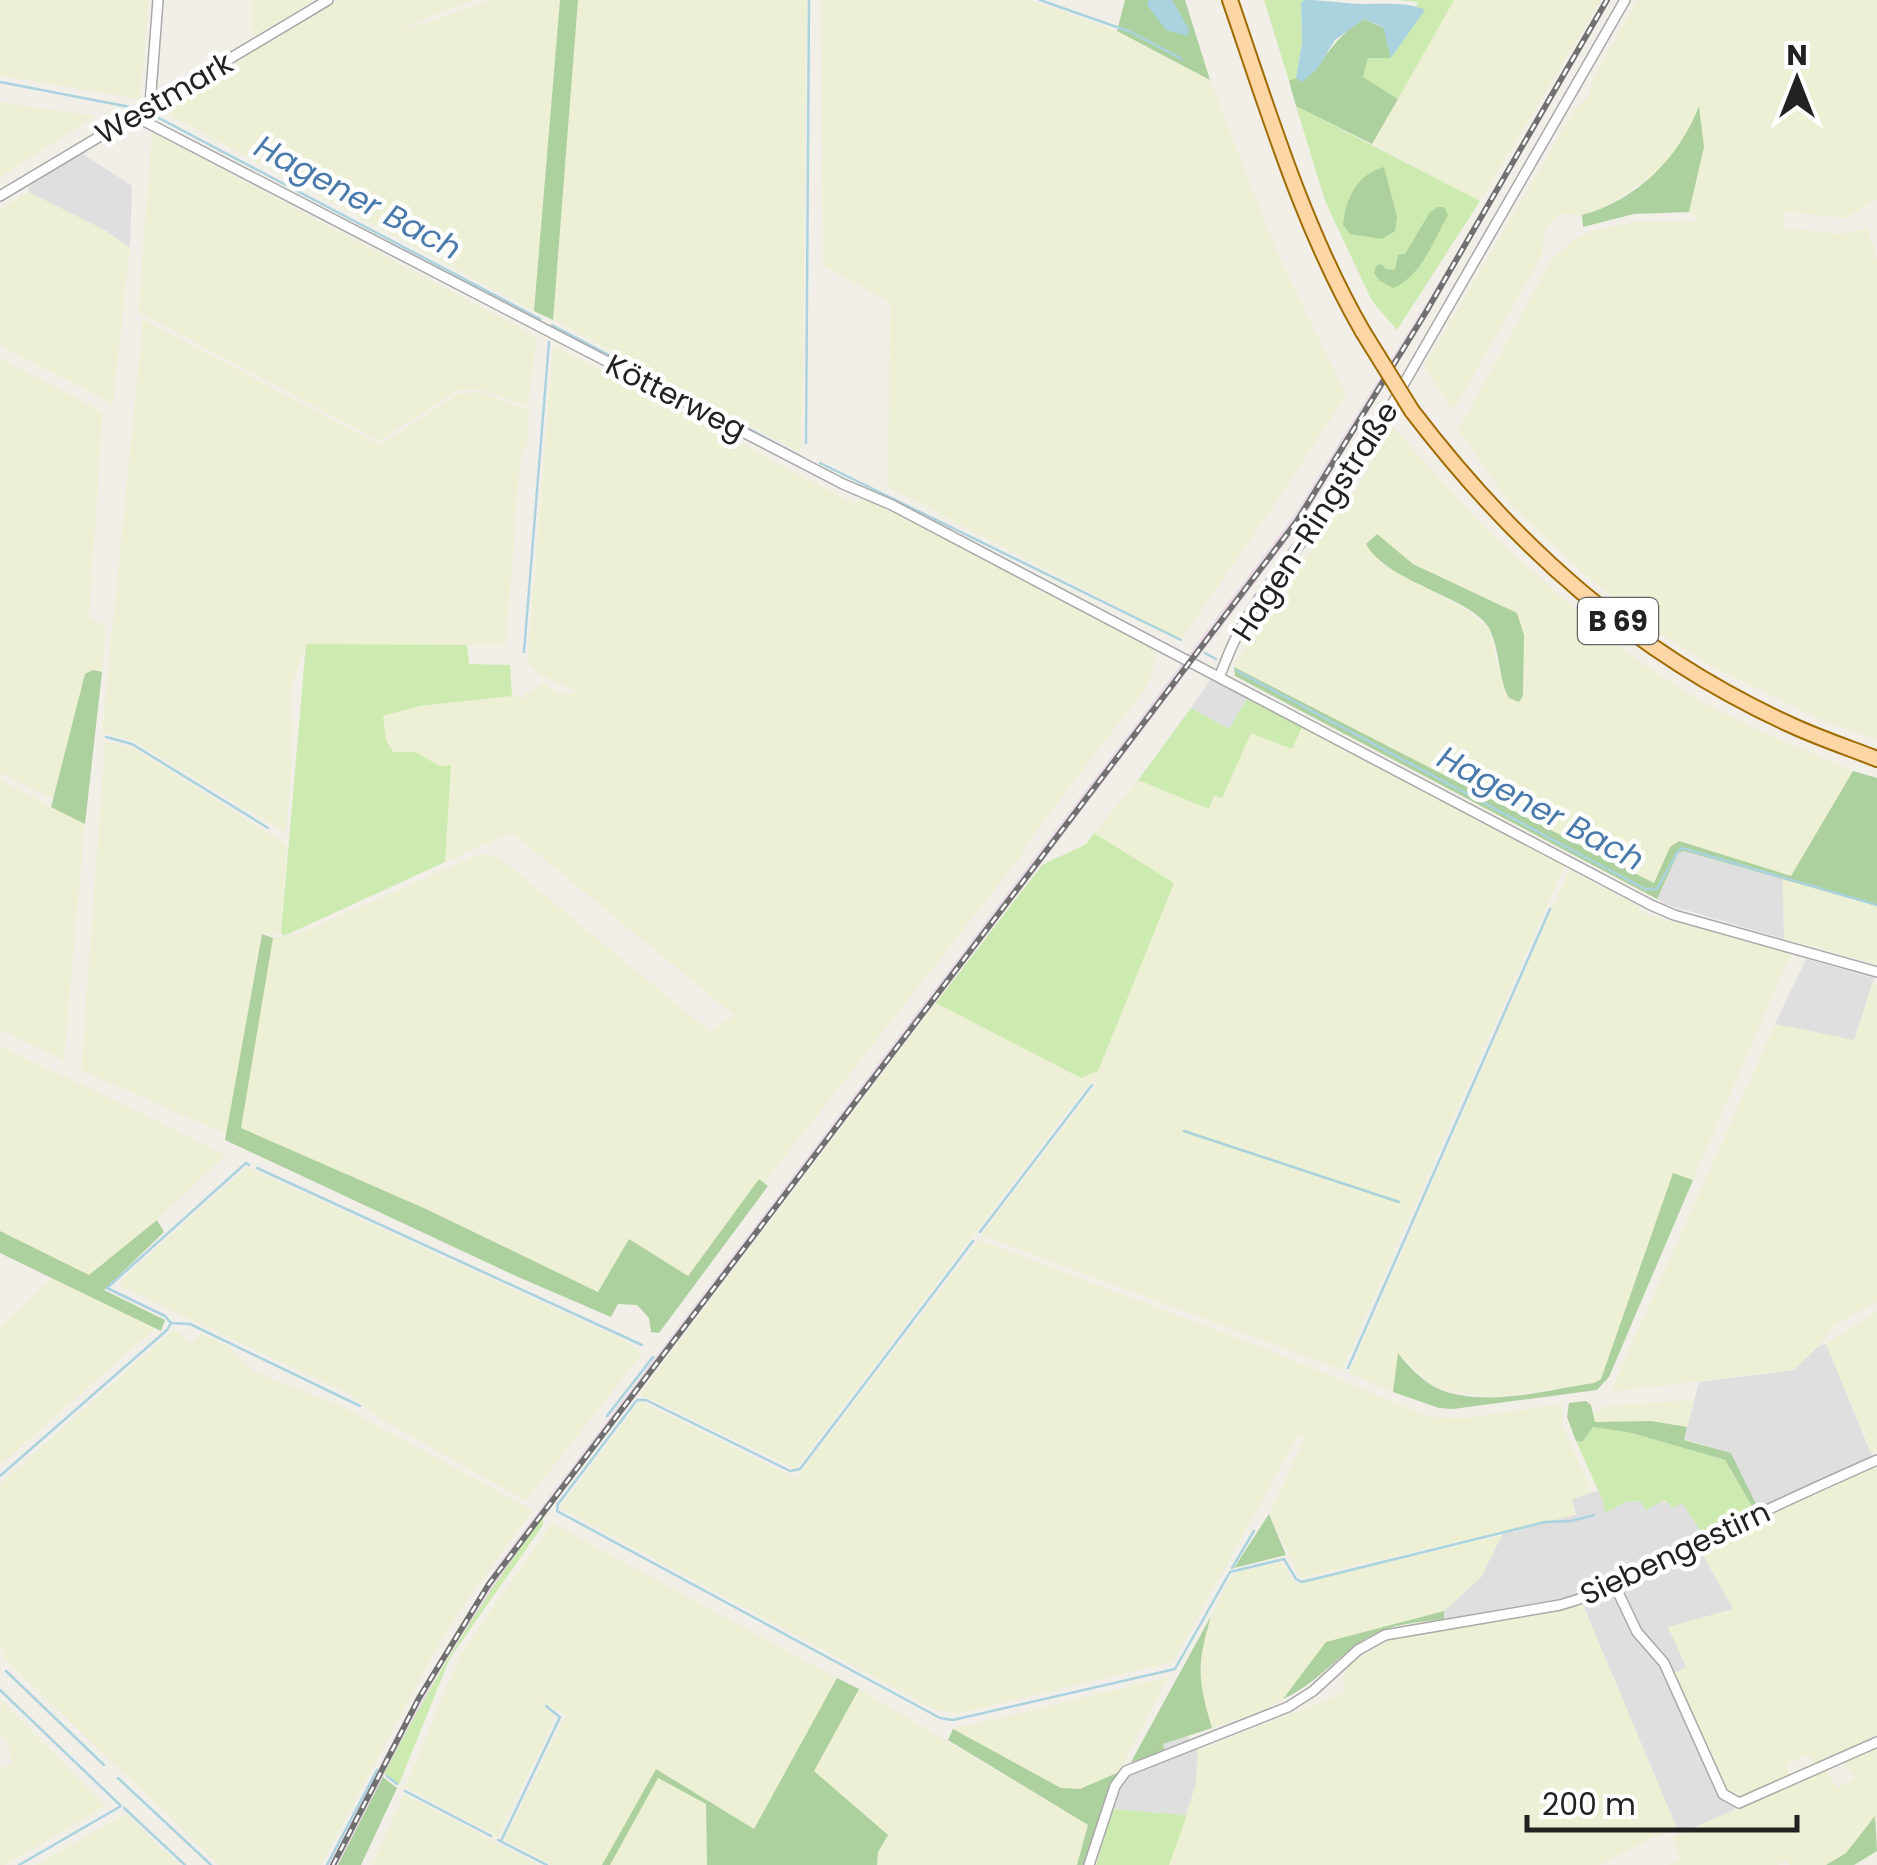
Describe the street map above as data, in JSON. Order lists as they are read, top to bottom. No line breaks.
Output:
{"streets":{"main road":["B 69"],"street":["Westmark","Kötterweg","Hagen-Ringstraße","Siebengestirn"]},"crossings":[["Westmark","Kötterweg"],["Kötterweg","Hagen-Ringstraße"]],"water":["Hagener Bach"],"scale_bar":"200 m","north":"top"}
